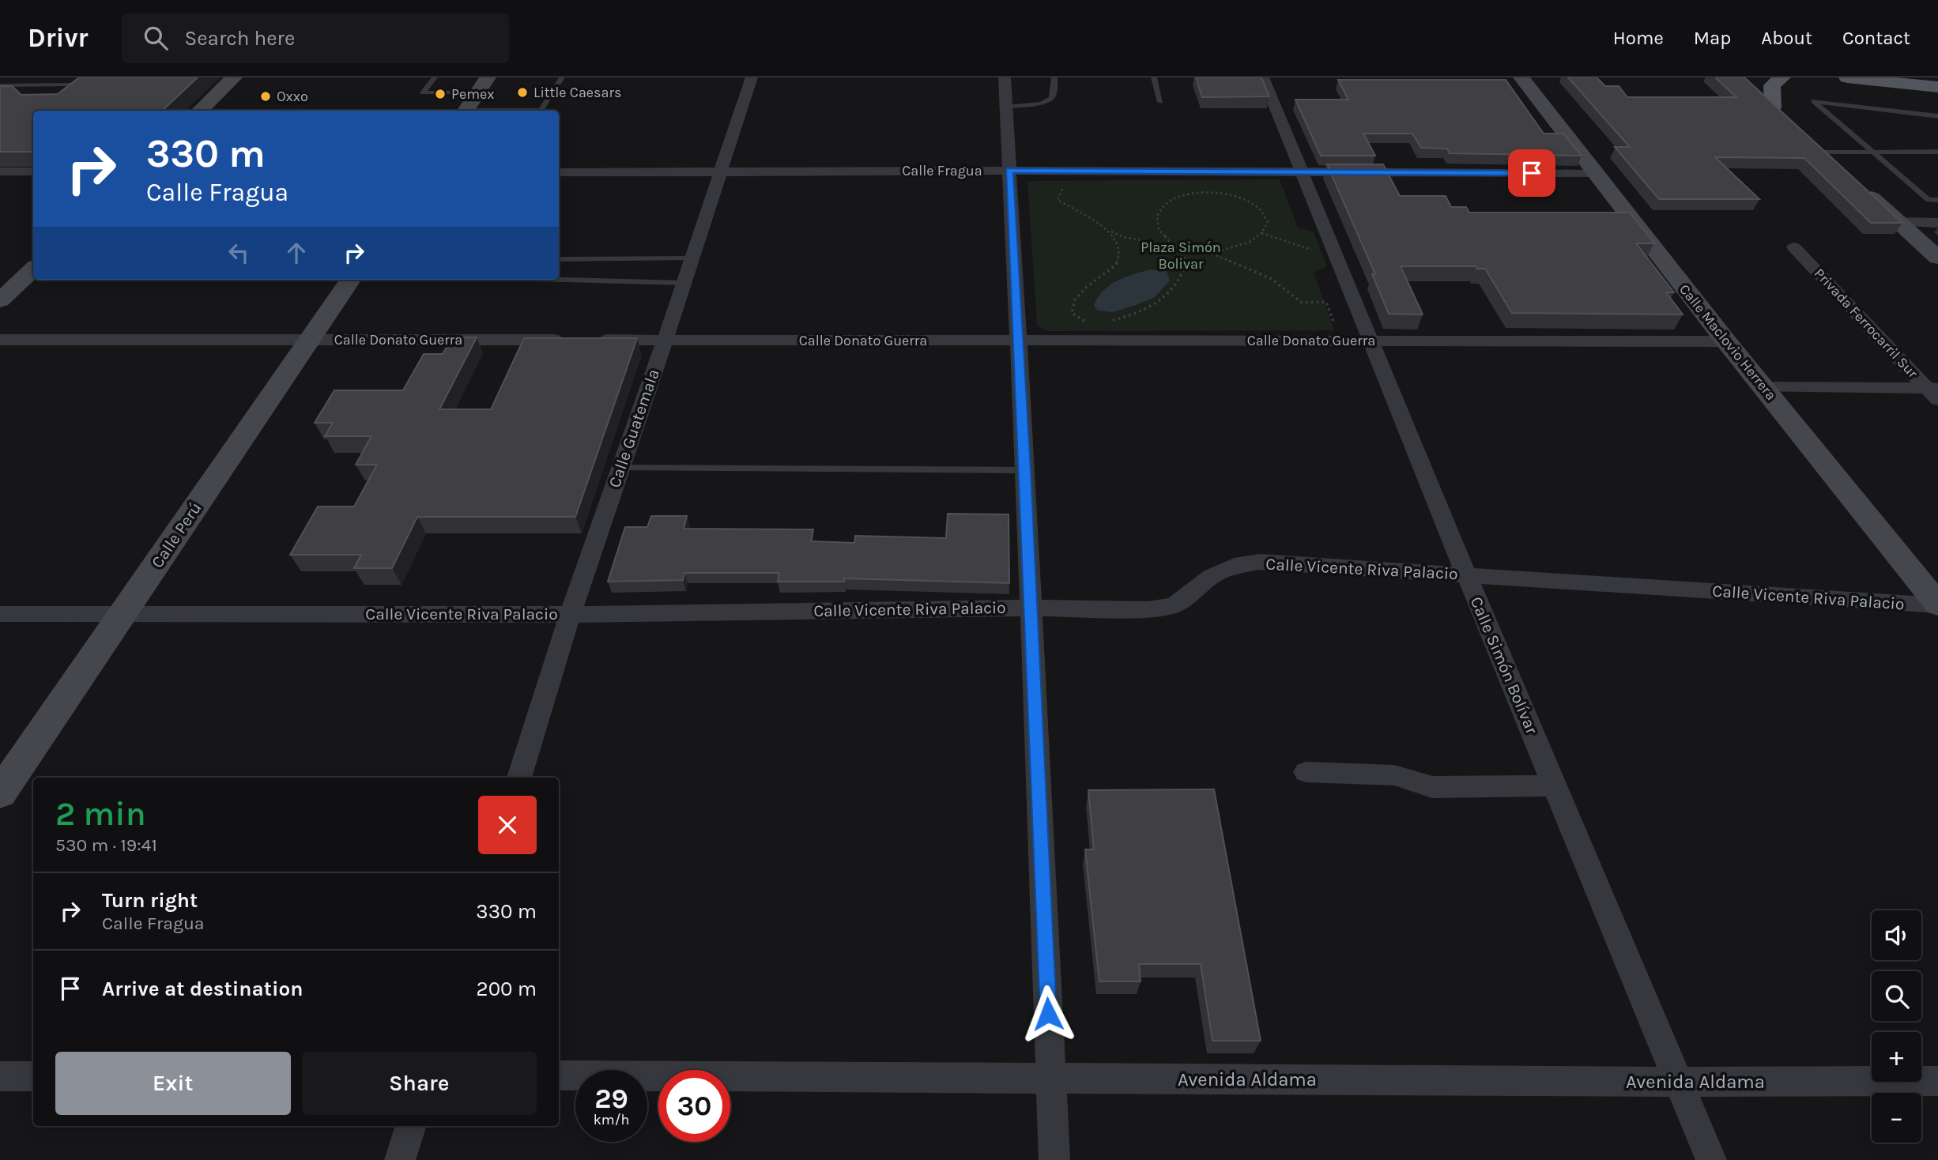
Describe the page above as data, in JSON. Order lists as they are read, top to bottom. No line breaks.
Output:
{"streets":{"street":["Calle Fragua","Privada Ferrocarril Sur","Calle Donato Guerra","Calle Maclovio Herrera","Calle Guatemala","Calle Perú","Calle Vicente Riva Palacio","Calle Simón Bolívar","Avenida Aldama"]},"crossings":[["Calle Fragua","Calle Maclovio Herrera"],["Calle Fragua","Calle Guatemala"],["Calle Fragua","Calle Simón Bolívar"],["Calle Donato Guerra","Calle Maclovio Herrera"],["Calle Donato Guerra","Calle Guatemala"],["Calle Donato Guerra","Calle Perú"],["Calle Donato Guerra","Calle Simón Bolívar"],["Calle Maclovio Herrera","Calle Vicente Riva Palacio"],["Calle Guatemala","Calle Vicente Riva Palacio"],["Calle Perú","Calle Vicente Riva Palacio"],["Calle Vicente Riva Palacio","Calle Simón Bolívar"],["Calle Simón Bolívar","Avenida Aldama"]],"parks":["Plaza Simón Bolivar"],"places":["Little Caesars","Pemex","Oxxo"],"page":{"header":"Drivr","search":"Search here","nav":["Home","Map","About","Contact"],"turn":["330 m","Calle Fragua"],"heading":["2 min","530 m · 19:41"],"list":[{"name":"Turn right","note":"Calle Fragua","value":"330 m"},{"name":"Arrive at destination","value":"200 m"}],"map_buttons":["+","−"],"buttons":["Exit","Share"],"speed":"29 km/h","limit":"30"}}
